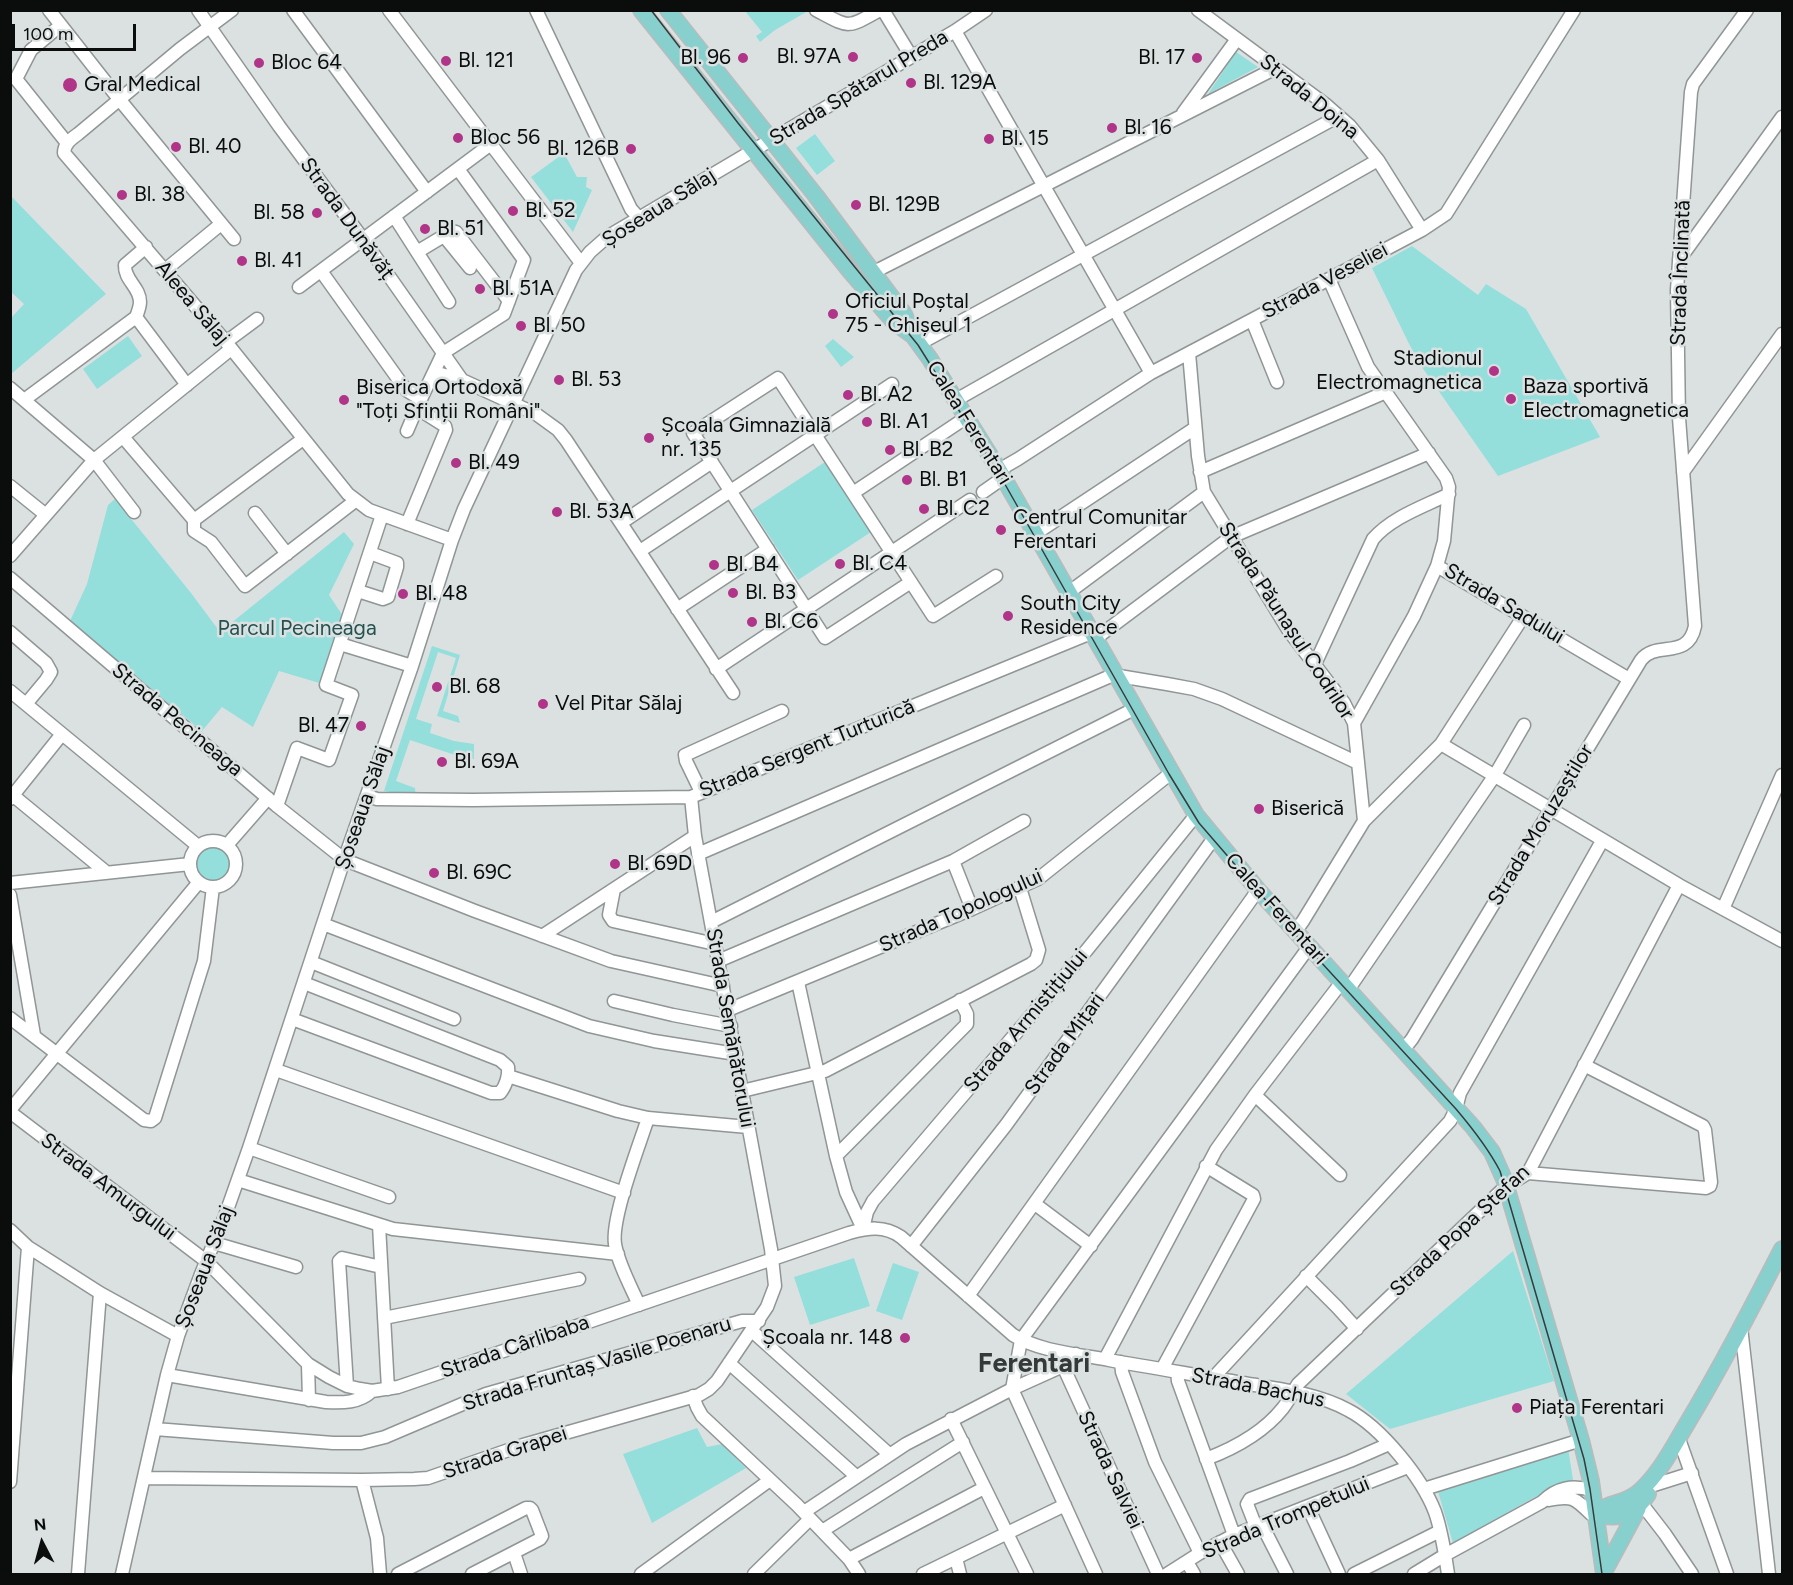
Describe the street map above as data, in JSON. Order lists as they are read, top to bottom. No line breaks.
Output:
{"streets":{"main road":["Calea Ferentari"],"street":["Strada Spătarul Preda","Strada Doina","Șoseaua Sălaj","Strada Dunăvăț","Strada Înclinată","Strada Veseliei","Aleea Sălaj","Strada Sadului","Strada Păunașul Codrilor","Strada Pecineaga","Strada Sergent Turturică","Strada Moruzeștilor","Strada Topologului","Strada Armistițiului","Strada Semănătorului","Strada Mițari","Strada Amurgului","Strada Popa Ștefan","Strada Cârlibaba","Strada Fruntaș Vasile Poenaru","Strada Bachus","Strada Grapei","Strada Salviei","Strada Trompetului"]},"crossings":[["Strada Spătarul Preda","Șoseaua Sălaj"],["Strada Spătarul Preda","Calea Ferentari"],["Strada Doina","Strada Veseliei"],["Șoseaua Sălaj","Aleea Sălaj"],["Șoseaua Sălaj","Calea Ferentari"],["Șoseaua Sălaj","Strada Pecineaga"],["Șoseaua Sălaj","Strada Sergent Turturică"],["Șoseaua Sălaj","Strada Amurgului"],["Șoseaua Sălaj","Strada Cârlibaba"],["Șoseaua Sălaj","Strada Fruntaș Vasile Poenaru"],["Șoseaua Sălaj","Strada Grapei"],["Strada Înclinată","Strada Moruzeștilor"],["Strada Veseliei","Calea Ferentari"],["Strada Veseliei","Strada Sadului"],["Strada Veseliei","Strada Păunașul Codrilor"],["Calea Ferentari","Strada Sergent Turturică"],["Calea Ferentari","Strada Moruzeștilor"],["Calea Ferentari","Strada Topologului"],["Calea Ferentari","Strada Armistițiului"],["Calea Ferentari","Strada Mițari"],["Calea Ferentari","Strada Popa Ștefan"],["Strada Sadului","Strada Sergent Turturică"],["Strada Sadului","Strada Moruzeștilor"],["Strada Păunașul Codrilor","Strada Sergent Turturică"],["Strada Pecineaga","Strada Semănătorului"],["Strada Sergent Turturică","Strada Semănătorului"],["Strada Topologului","Strada Semănătorului"],["Strada Armistițiului","Strada Cârlibaba"],["Strada Semănătorului","Strada Cârlibaba"],["Strada Semănătorului","Strada Grapei"],["Strada Amurgului","Strada Cârlibaba"],["Strada Popa Ștefan","Strada Bachus"],["Strada Cârlibaba","Strada Grapei"],["Strada Fruntaș Vasile Poenaru","Strada Grapei"],["Strada Bachus","Strada Trompetului"]],"districts":["Ferentari"],"parks":["Parcul Pecineaga"],"places":["Bl. 97A","Bl. 96","Bl. 17","Bl. 121","Bloc 64","Bl. 129A","Gral Medical","Bl. 16","Bloc 56","Bl. 15","Bl. 40","Bl. 126B","Bl. 38","Bl. 129B","Bl. 52","Bl. 58","Bl. 51","Bl. 41","Bl. 51A","Oficiul Poștal 75 - Ghișeul 1","Bl. 50","Stadionul Electromagnetica","Bl. 53","Bl. A2","Baza sportivă Electromagnetica","Biserica Ortodoxă \"Toți Sfinții Români\"","Bl. A1","Școala Gimnazială nr. 135","Bl. B2","Bl. 49","Bl. B1","Bl. C2","Bl. 53A","Centrul Comunitar Ferentari","Bl. C4","Bl. B4","Bl. B3","Bl. 48","South City Residence","Bl. C6","Bl. 68","Vel Pitar Sălaj","Bl. 47","Bl. 69A","Biserică","Bl. 69D","Bl. 69C","Școala nr. 148","Piața Ferentari"],"scale_bar":"100 m","north":"top"}
